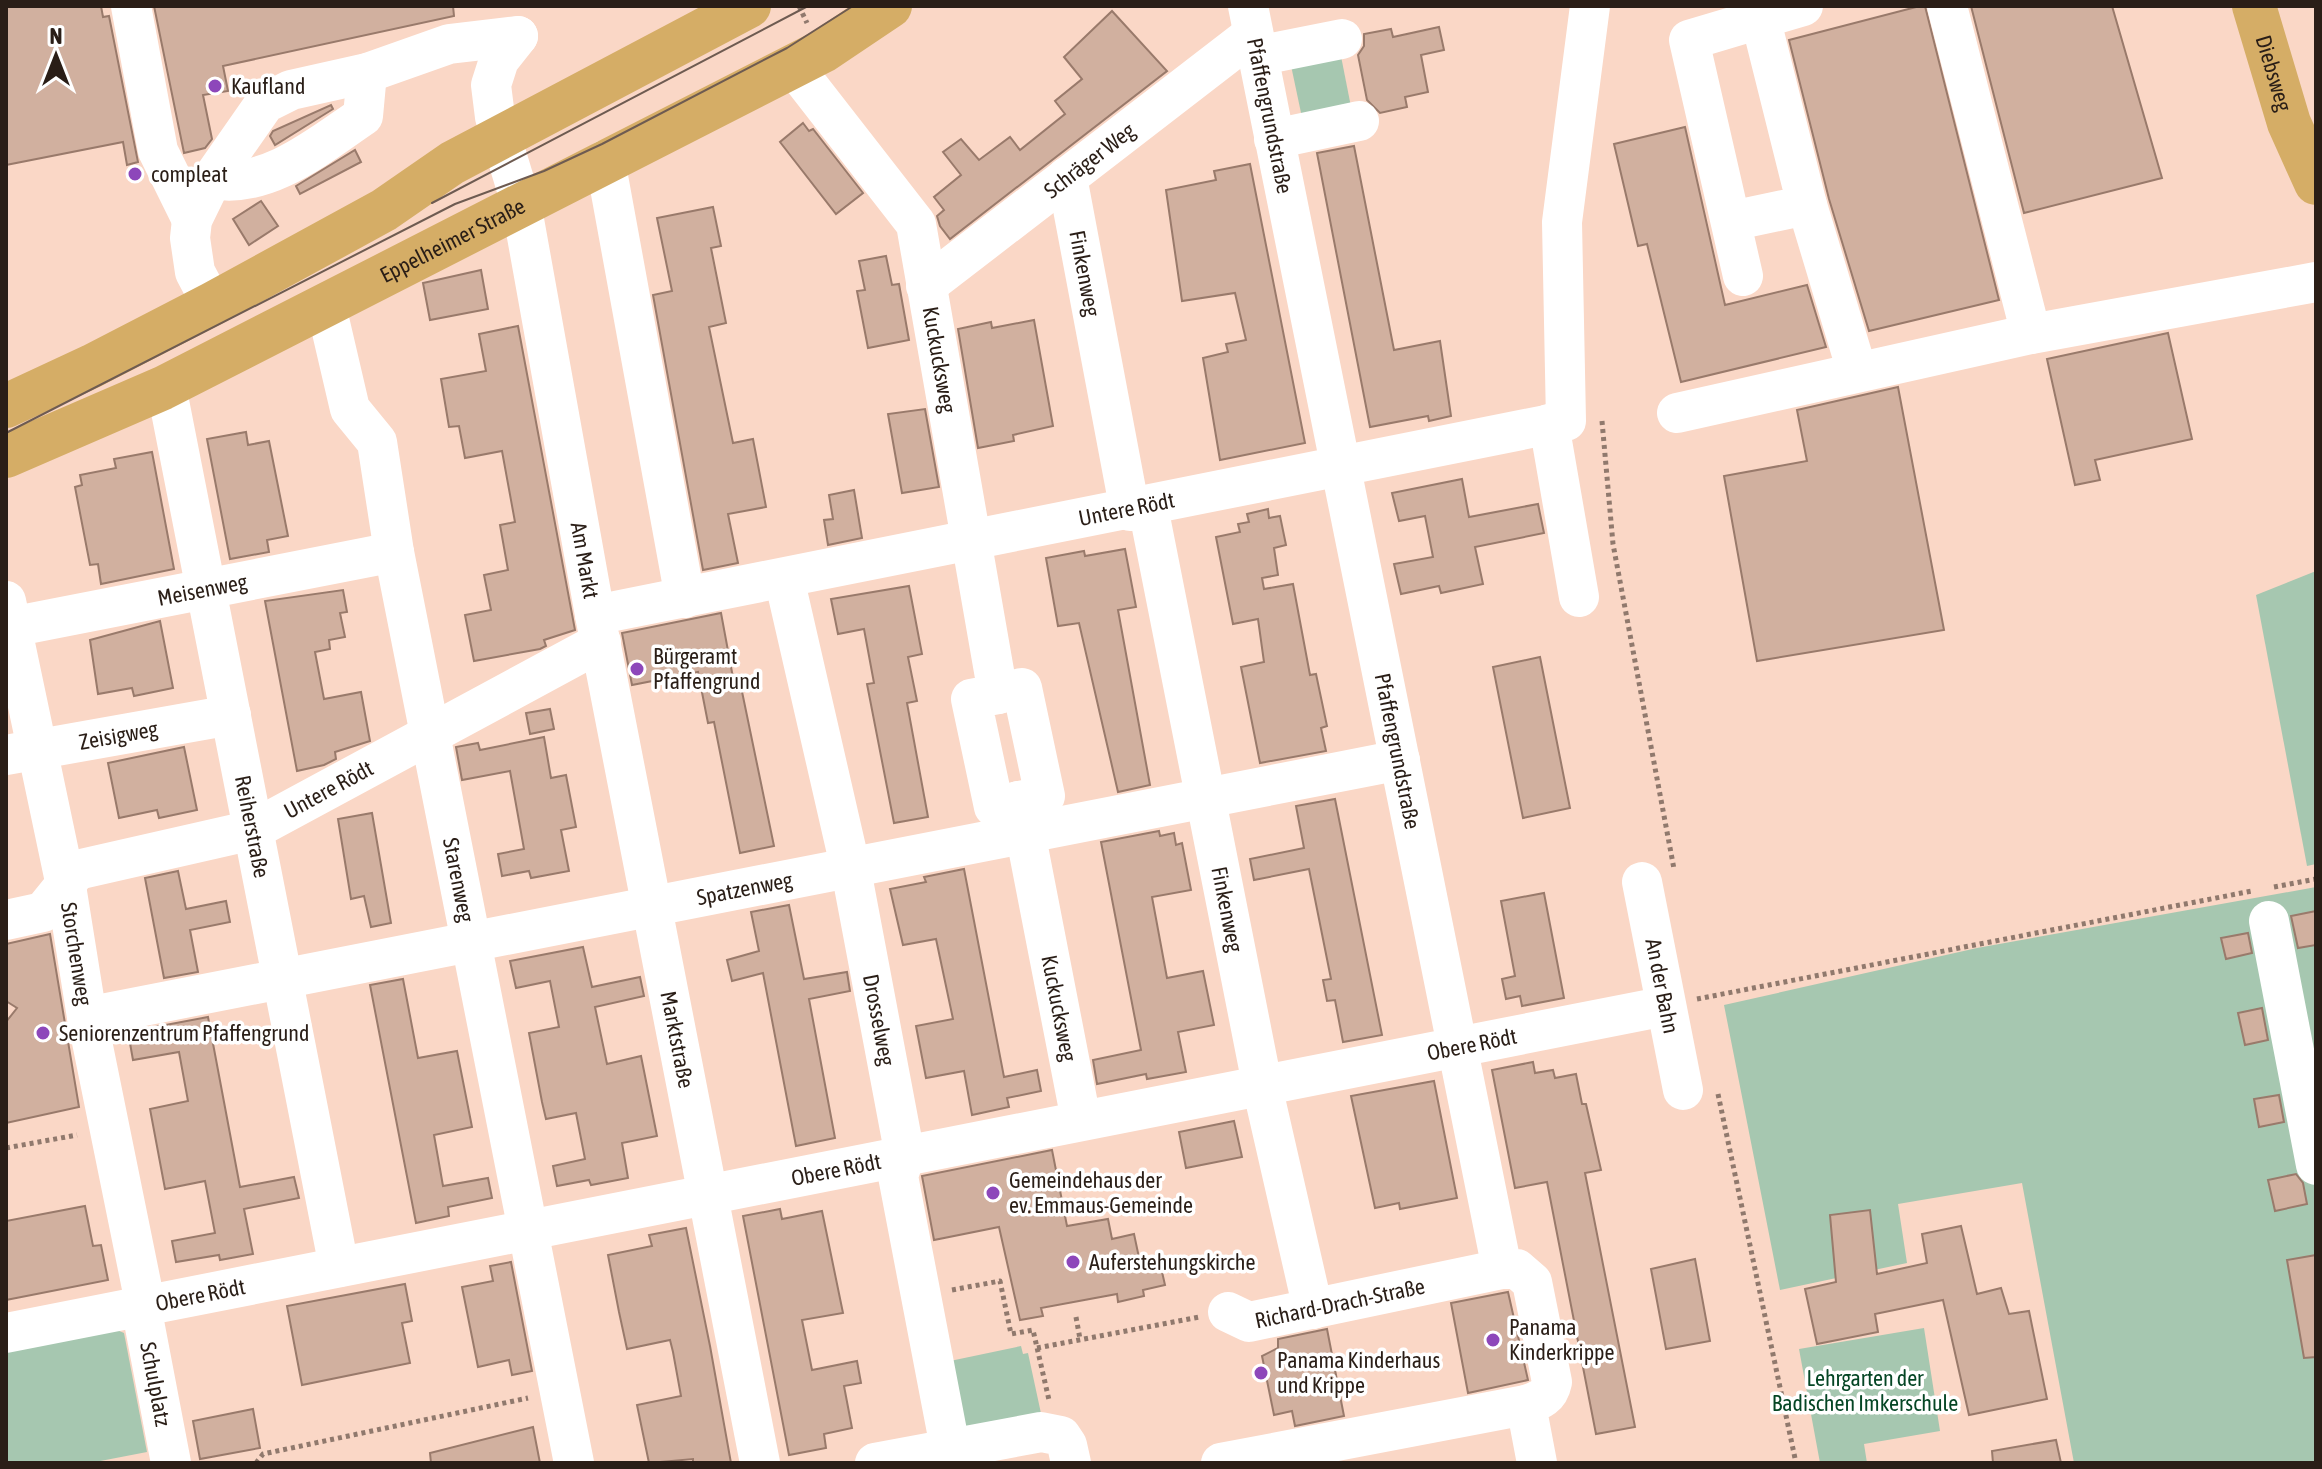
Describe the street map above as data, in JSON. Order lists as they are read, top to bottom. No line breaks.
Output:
{"streets":{"main road":["Diebsweg","Eppelheimer Straße"],"street":["Pfaffengrundstraße","Schräger Weg","Finkenweg","Kuckucksweg","Untere Rödt","Am Markt","Meisenweg","Zeisigweg","Reiherstraße","Starenweg","Spatzenweg","Storchenweg","An der Bahn","Drosselweg","Marktstraße","Obere Rödt","Richard-Drach-Straße","Schulplatz"]},"crossings":[["Pfaffengrundstraße","Schräger Weg"],["Pfaffengrundstraße","Untere Rödt"],["Pfaffengrundstraße","Spatzenweg"],["Pfaffengrundstraße","Obere Rödt"],["Pfaffengrundstraße","Richard-Drach-Straße"],["Schräger Weg","Finkenweg"],["Schräger Weg","Kuckucksweg"],["Eppelheimer Straße","Kuckucksweg"],["Eppelheimer Straße","Am Markt"],["Eppelheimer Straße","Reiherstraße"],["Eppelheimer Straße","Starenweg"],["Finkenweg","Untere Rödt"],["Finkenweg","Spatzenweg"],["Finkenweg","Obere Rödt"],["Finkenweg","Richard-Drach-Straße"],["Kuckucksweg","Untere Rödt"],["Kuckucksweg","Spatzenweg"],["Kuckucksweg","Obere Rödt"],["Untere Rödt","Am Markt"],["Untere Rödt","Reiherstraße"],["Untere Rödt","Starenweg"],["Untere Rödt","Storchenweg"],["Untere Rödt","Drosselweg"],["Untere Rödt","Marktstraße"],["Am Markt","Marktstraße"],["Meisenweg","Reiherstraße"],["Meisenweg","Starenweg"],["Meisenweg","Storchenweg"],["Zeisigweg","Reiherstraße"],["Zeisigweg","Storchenweg"],["Reiherstraße","Spatzenweg"],["Reiherstraße","Obere Rödt"],["Starenweg","Spatzenweg"],["Starenweg","Obere Rödt"],["Spatzenweg","Storchenweg"],["Spatzenweg","Drosselweg"],["Spatzenweg","Marktstraße"],["Storchenweg","Obere Rödt"],["Storchenweg","Schulplatz"],["An der Bahn","Obere Rödt"],["Drosselweg","Obere Rödt"],["Marktstraße","Obere Rödt"],["Obere Rödt","Schulplatz"]],"parks":["Lehrgarten der Badischen Imkerschule"],"places":["Kaufland","compleat","Bürgeramt Pfaffengrund","Seniorenzentrum Pfaffengrund","Gemeindehaus der ev. Emmaus-Gemeinde","Auferstehungskirche","Panama Kinderkrippe","Panama Kinderhaus und Krippe"],"north":"top"}
